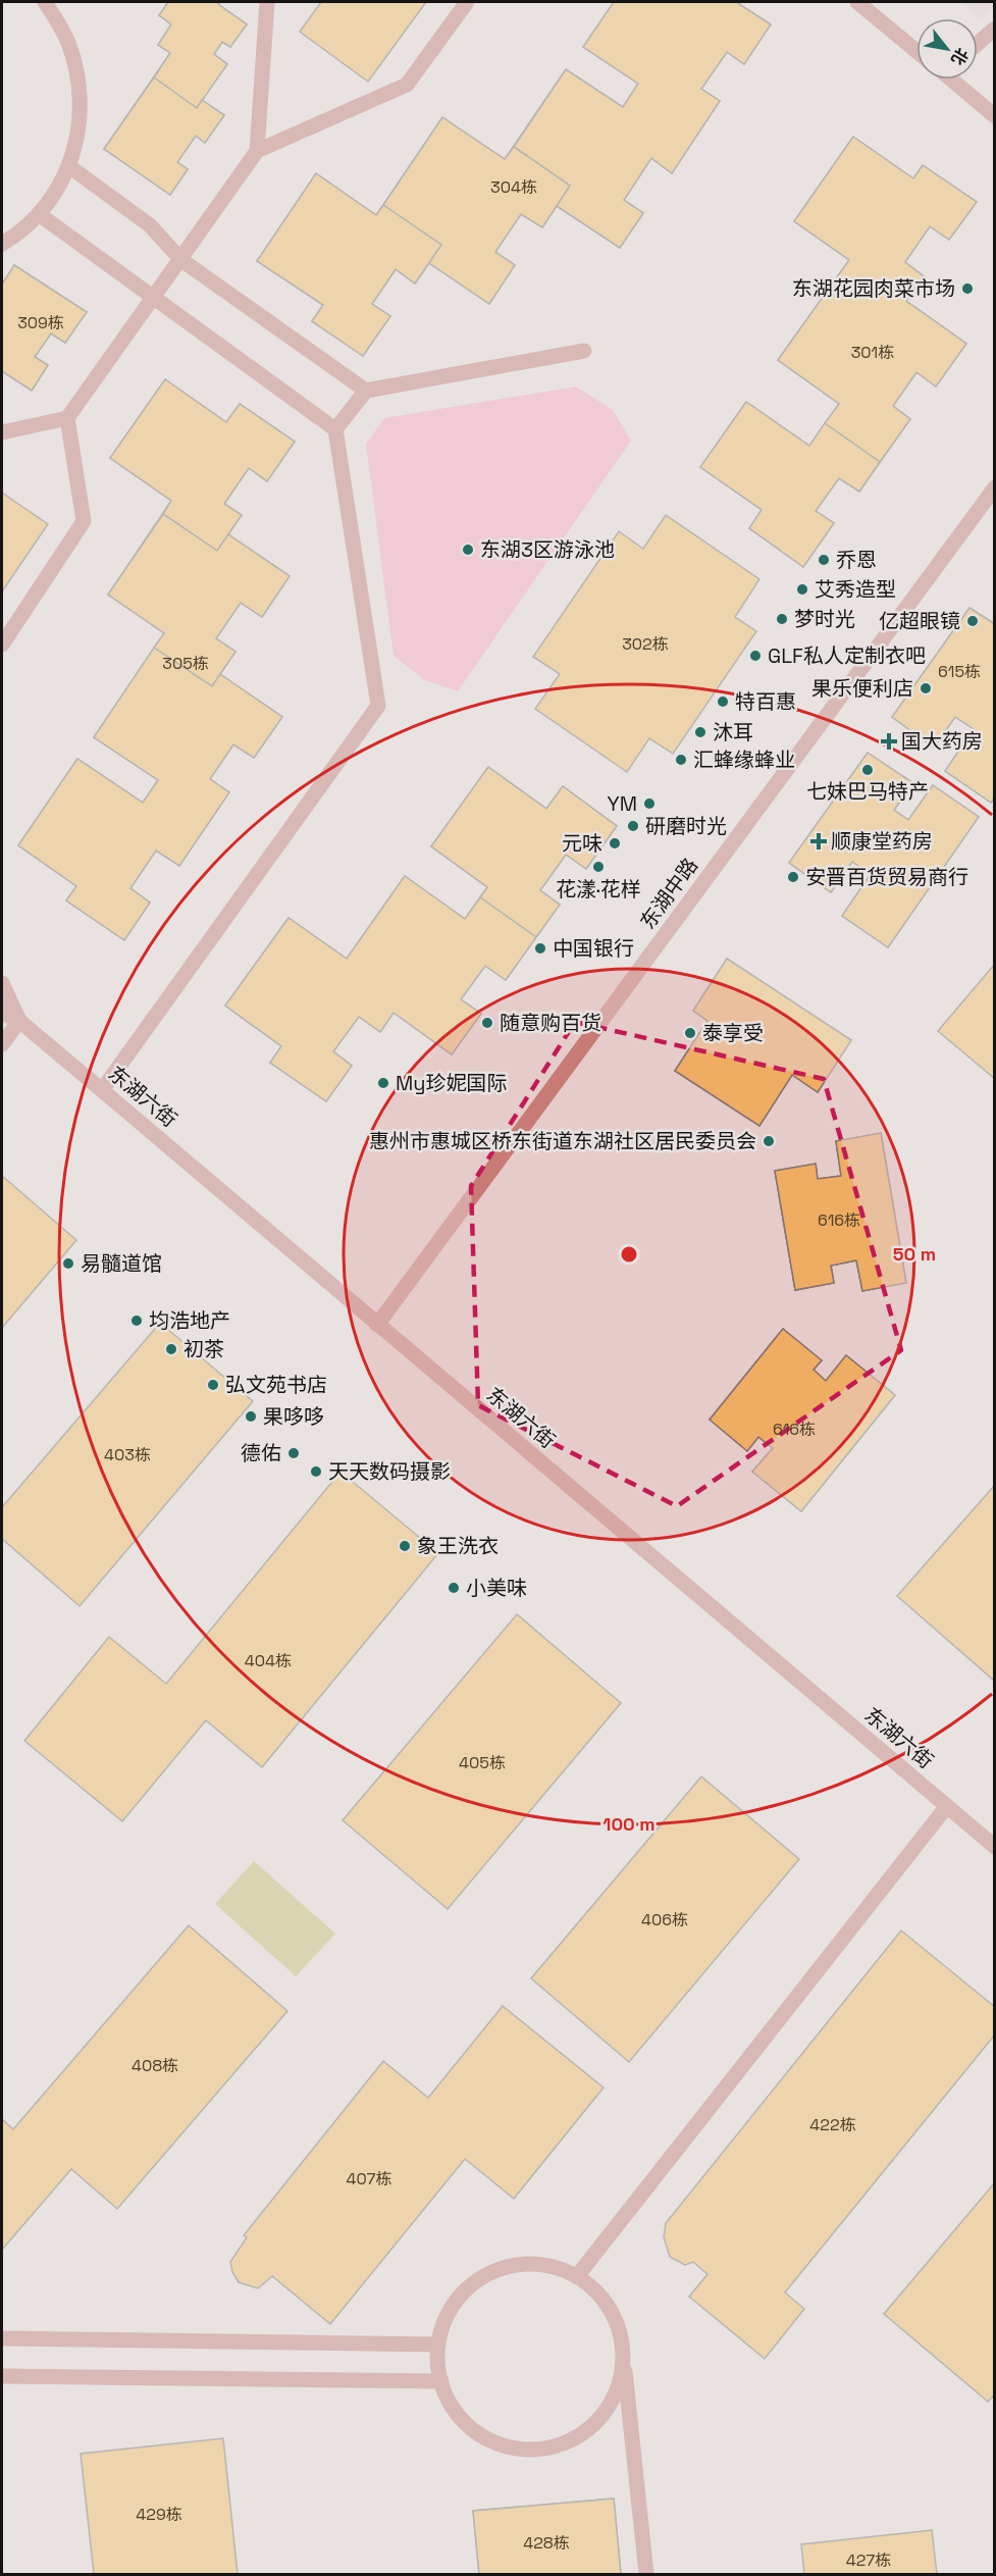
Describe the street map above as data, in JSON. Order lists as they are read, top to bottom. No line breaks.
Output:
{"streets":{"street":["东湖中路","东湖六街"]},"crossings":[["东湖中路","东湖六街"]],"places":{"other":["东湖花园肉菜市场","东湖3区游泳池","乔恩","艾秀造型","梦时光","亿超眼镜","GLF私人定制衣吧","果乐便利店","特百惠","沐耳","汇蜂缘蜂业","七妹巴马特产","YM","研磨时光","元味","花漾·花样","安晋百货贸易商行","中国银行","随意购百货","泰享受","My珍妮国际","惠州市惠城区桥东街道东湖社区居民委员会","易髓道馆","均浩地产","初茶","弘文苑书店","果哆哆","德佑","天天数码摄影","象王洗衣","小美味"],"health":["国大药房","顺康堂药房"]},"house_numbers":["304栋","309栋","301栋","302栋","305栋","615栋","616栋","616栋","403栋","404栋","405栋","406栋","408栋","422栋","407栋","429栋","428栋","427栋"],"north":"bottom right","rings":["50 m","100 m"]}
